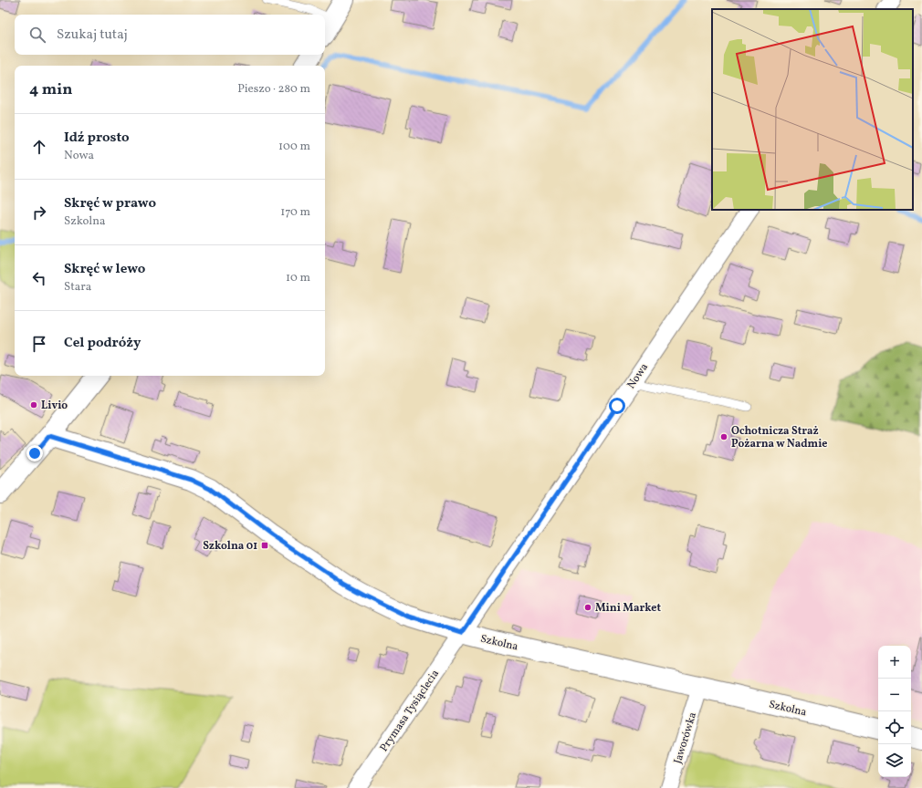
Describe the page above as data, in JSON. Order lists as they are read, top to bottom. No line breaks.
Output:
{"streets":{"street":["Nowa","Szkolna","Prymasa Tysiąclecia","Jaworówka"]},"crossings":[["Nowa","Szkolna"],["Nowa","Prymasa Tysiąclecia"],["Szkolna","Prymasa Tysiąclecia"],["Szkolna","Jaworówka"]],"places":{"other":["Livio","Ochotnicza Straż Pożarna w Nadmie","Mini Market"],"transit":["Szkolna 01"]},"page":{"search":"Szukaj tutaj","heading":["4 min","Pieszo · 280 m"],"list":[["Idź prosto","Nowa","100 m"],["Skręć w prawo","Szkolna","170 m"],["Skręć w lewo","Stara","10 m"],"Cel podróży"],"map_buttons":["+","−"]}}
